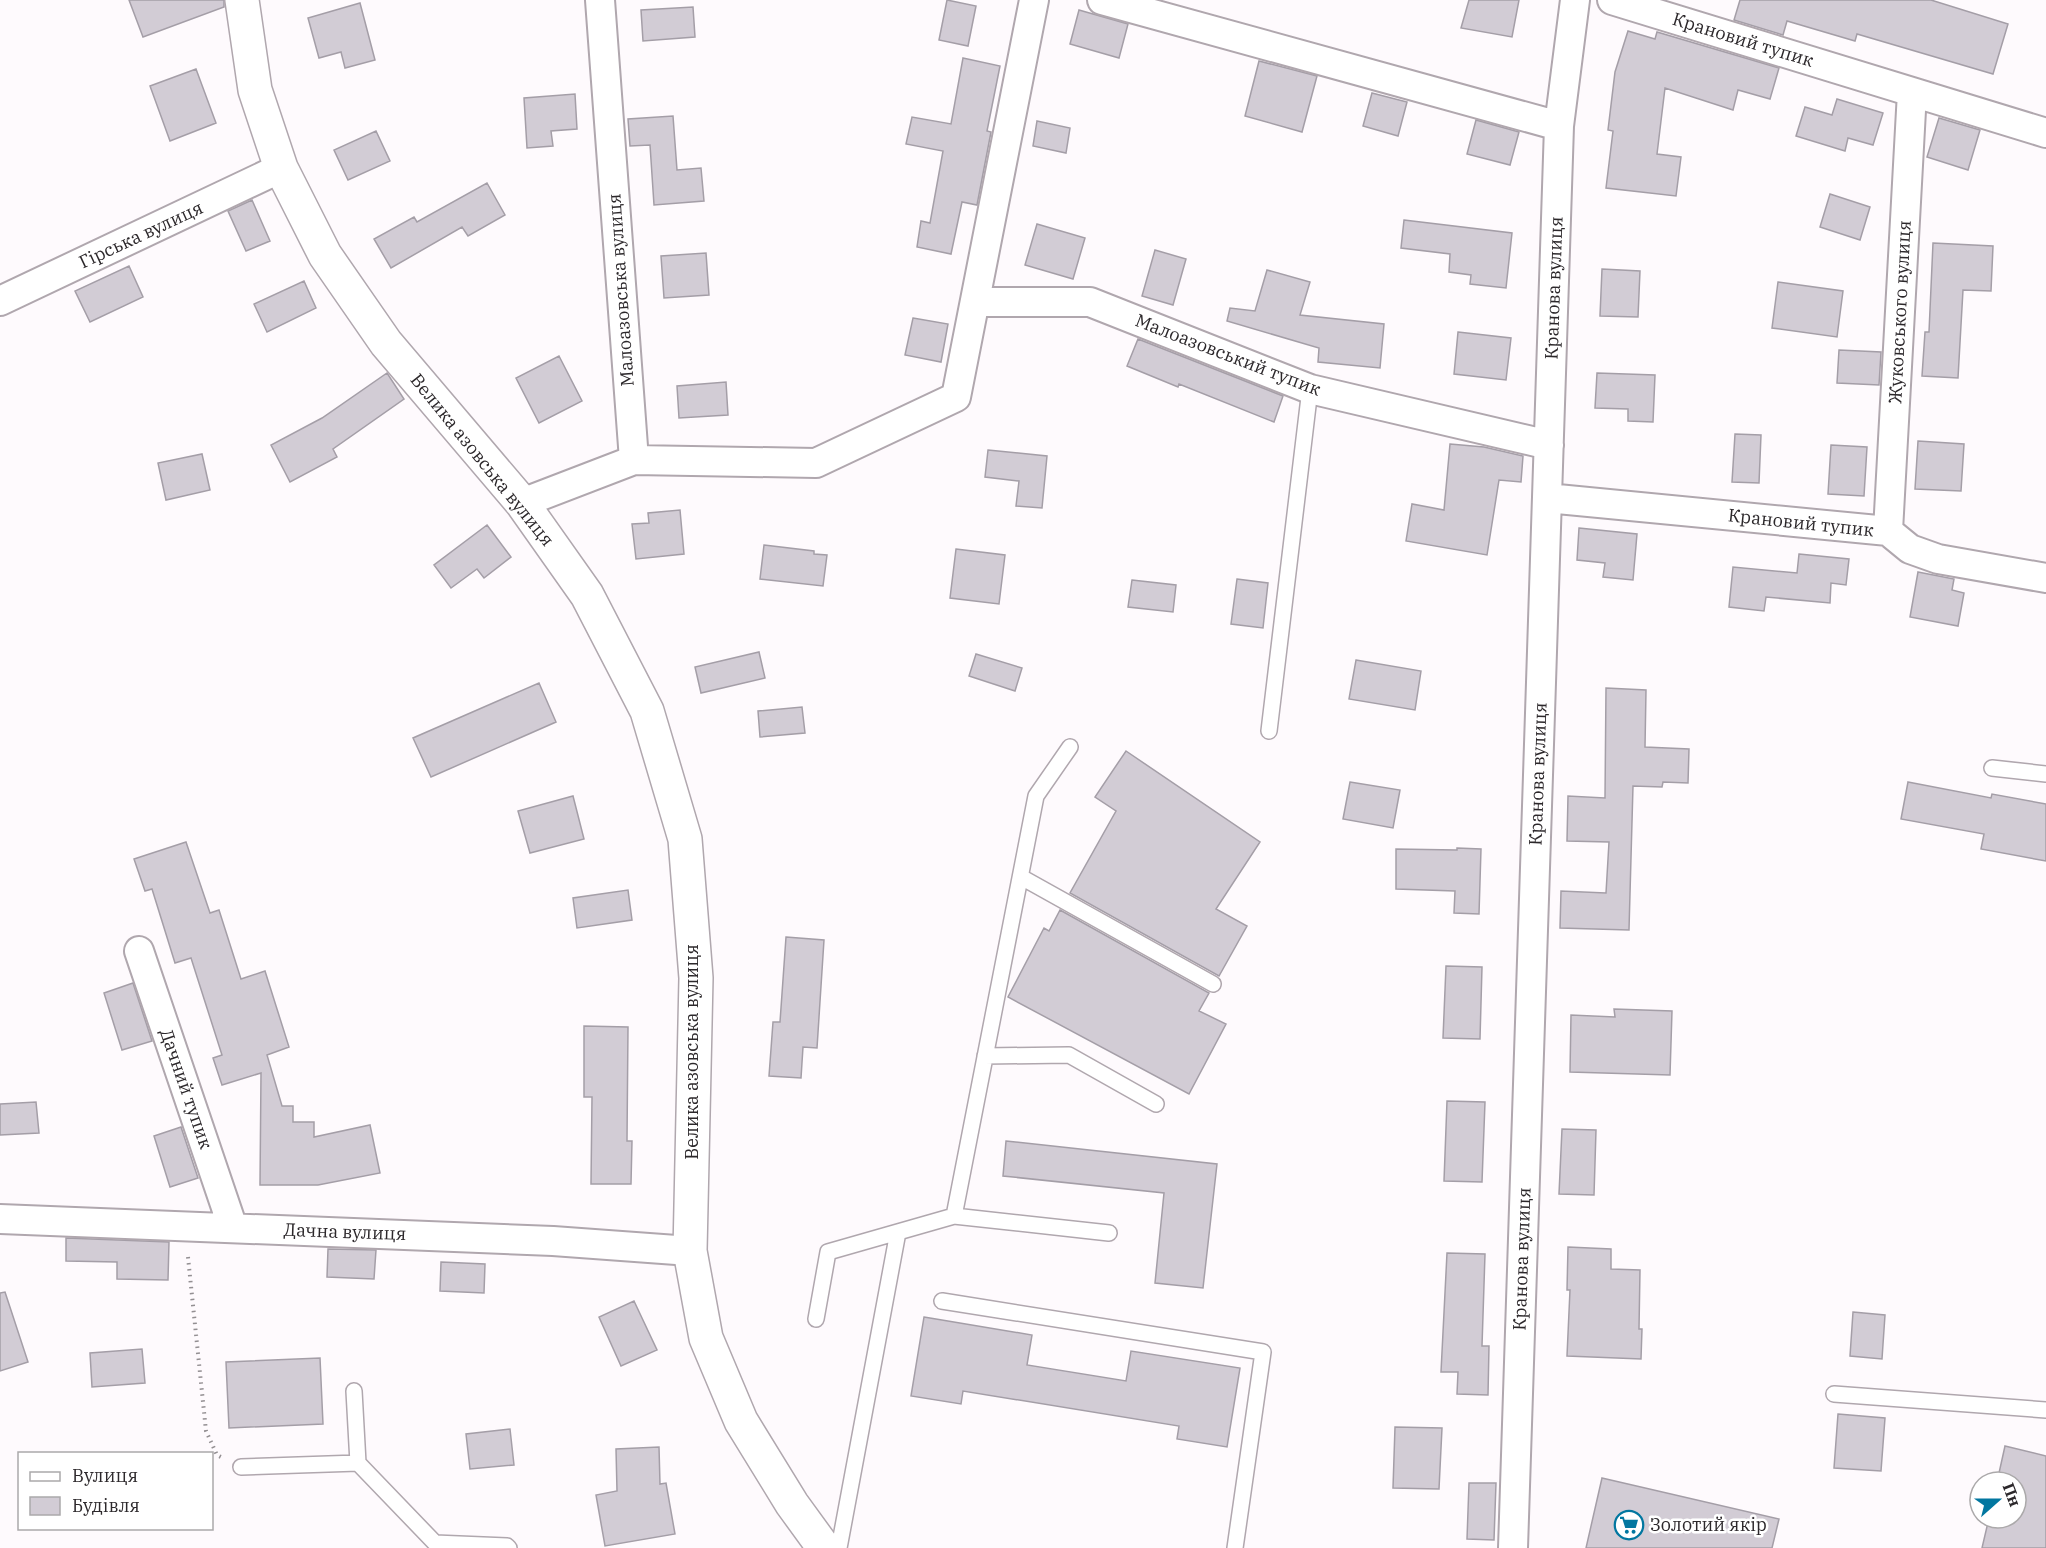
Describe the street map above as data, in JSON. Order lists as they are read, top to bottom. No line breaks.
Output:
{"streets":{"street":["Крановий тупик","Гірська вулиця","Кранова вулиця","Малоазовська вулиця","Жуковського вулиця","Малоазовський тупик","Велика азовська вулиця","Дачний тупик","Дачна вулиця"]},"crossings":[["Крановий тупик","Кранова вулиця"],["Крановий тупик","Жуковського вулиця"],["Гірська вулиця","Велика азовська вулиця"],["Кранова вулиця","Малоазовський тупик"],["Велика азовська вулиця","Дачна вулиця"],["Дачний тупик","Дачна вулиця"]],"places":{"supermarket":["Золотий якір"]},"legend":["Вулиця","Будівля"],"north":"right"}
